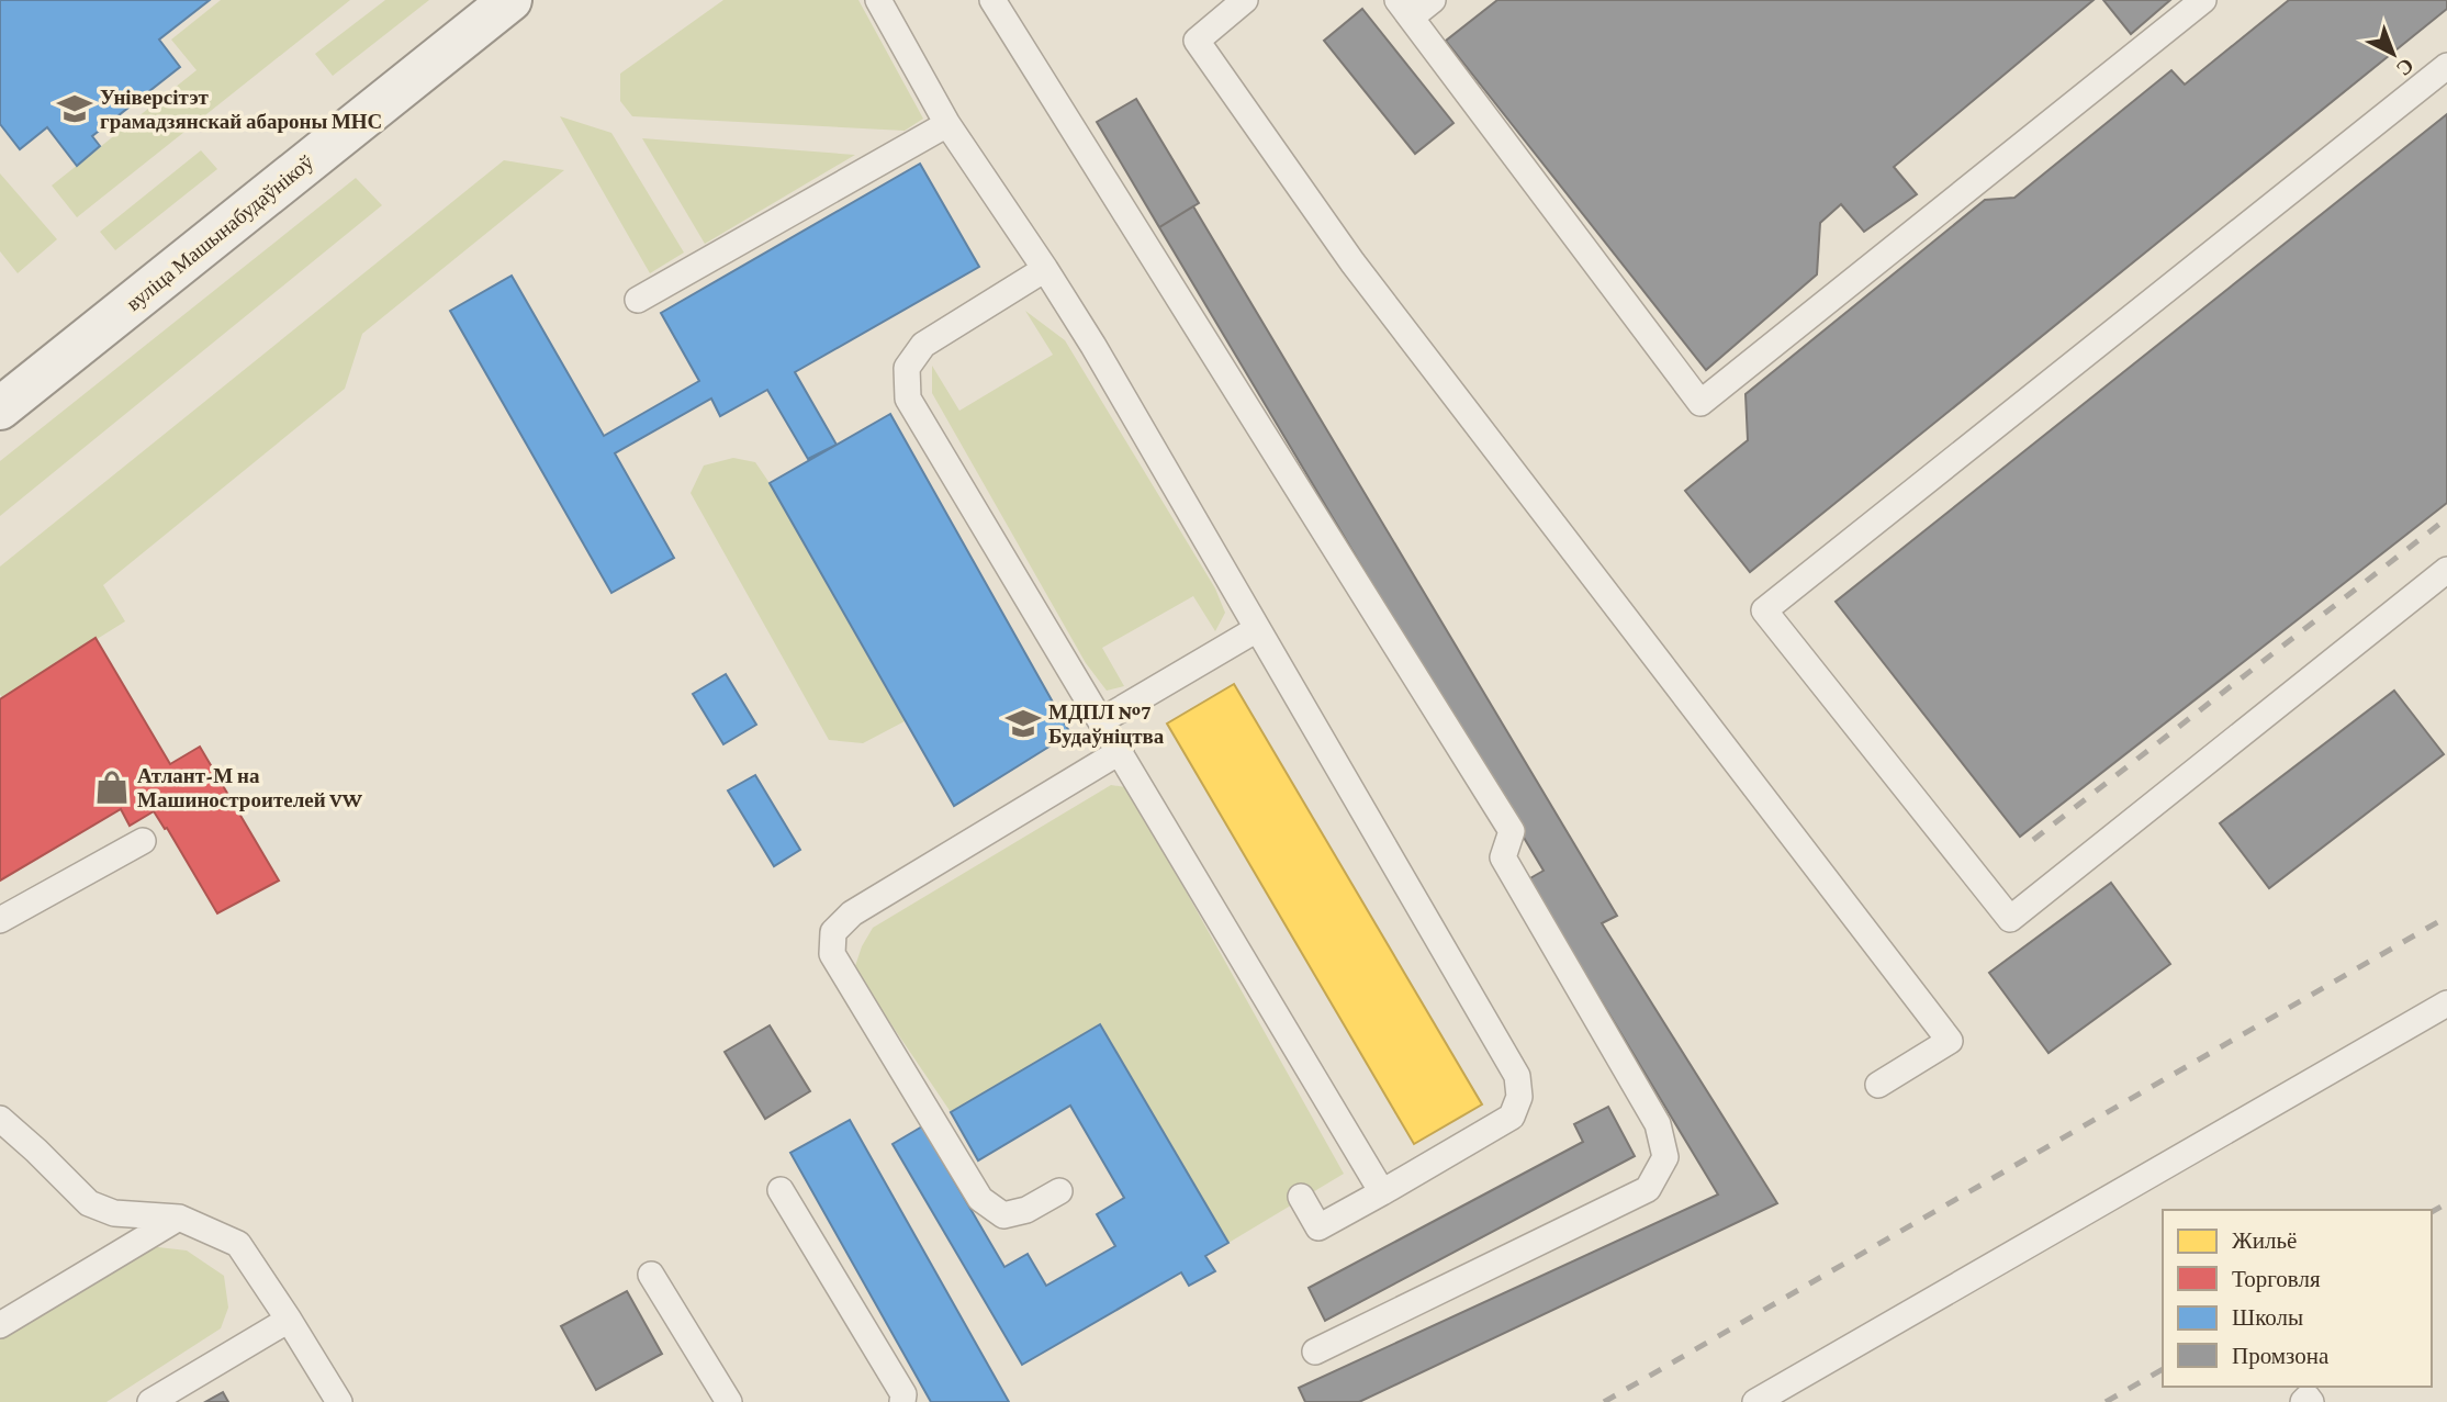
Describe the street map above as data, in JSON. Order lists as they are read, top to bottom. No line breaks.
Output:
{"streets":{"main road":["вуліца Машынабудаўнікоў"]},"places":{"school or university":["Універсітэт грамадзянскай абароны МНС","МДПЛ №7 Будаўніцтва"],"shop":["Атлант-М на Машиностроителей VW"]},"legend":["Жильё","Торговля","Школы","Промзона"],"north":"bottom right"}
